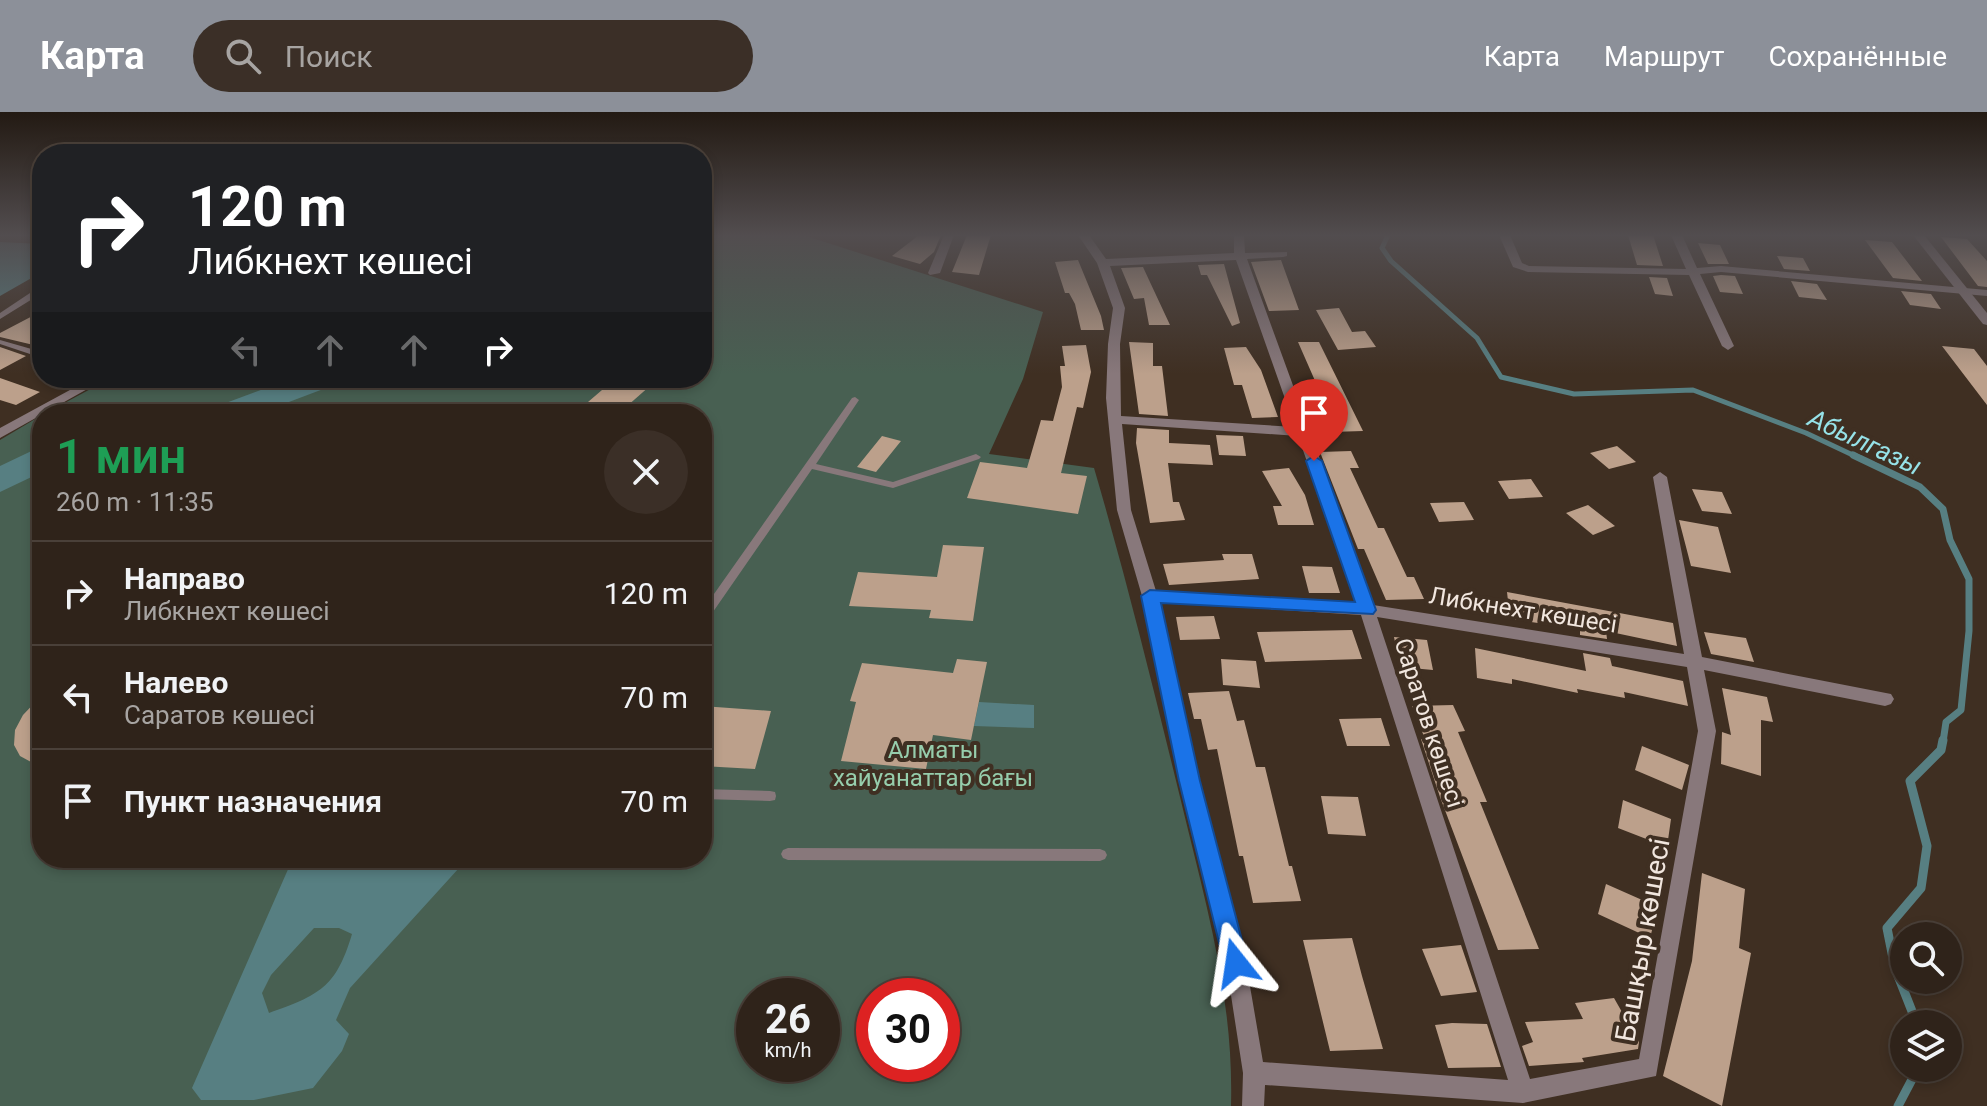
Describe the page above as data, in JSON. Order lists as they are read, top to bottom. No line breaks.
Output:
{"streets":{"street":["Либкнехт көшесі","Саратов көшесі","Башқыр көшесі"]},"crossings":[["Либкнехт көшесі","Саратов көшесі"],["Либкнехт көшесі","Башқыр көшесі"],["Саратов көшесі","Башқыр көшесі"]],"water":["Абылгазы"],"parks":["Алматы хайуанаттар бағы"],"page":{"header":"Карта","search":"Поиск","nav":["Карта","Маршрут","Сохранённые"],"turn":["120 m","Либкнехт көшесі"],"heading":["1 мин","260 m · 11:35"],"list":[{"name":"Направо","note":"Либкнехт көшесі","value":"120 m"},{"name":"Налево","note":"Саратов көшесі","value":"70 m"},{"name":"Пункт назначения","value":"70 m"}],"speed":"26 km/h","limit":"30"}}
